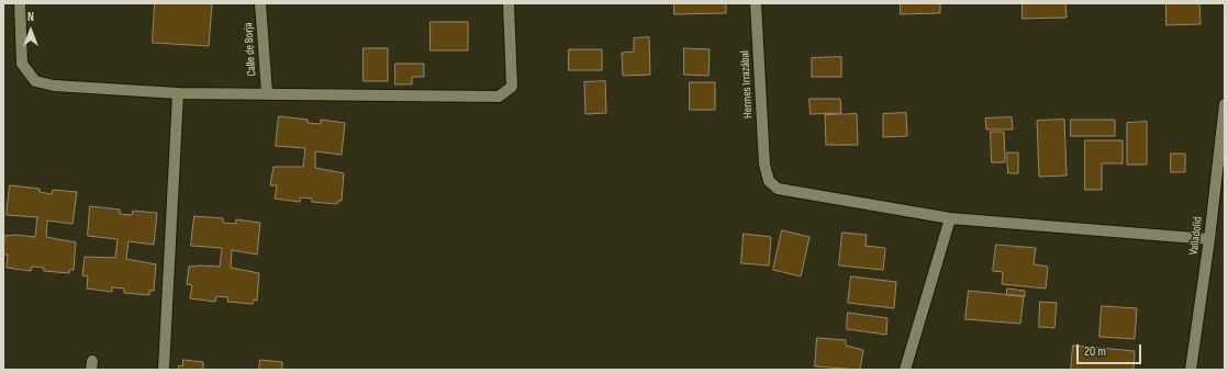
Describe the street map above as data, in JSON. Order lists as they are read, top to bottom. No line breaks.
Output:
{"streets":{"street":["Calle de Borja","Hermes Irrazábal","Valladolid"]},"crossings":[["Hermes Irrazábal","Valladolid"]],"scale_bar":"20 m","north":"top"}
